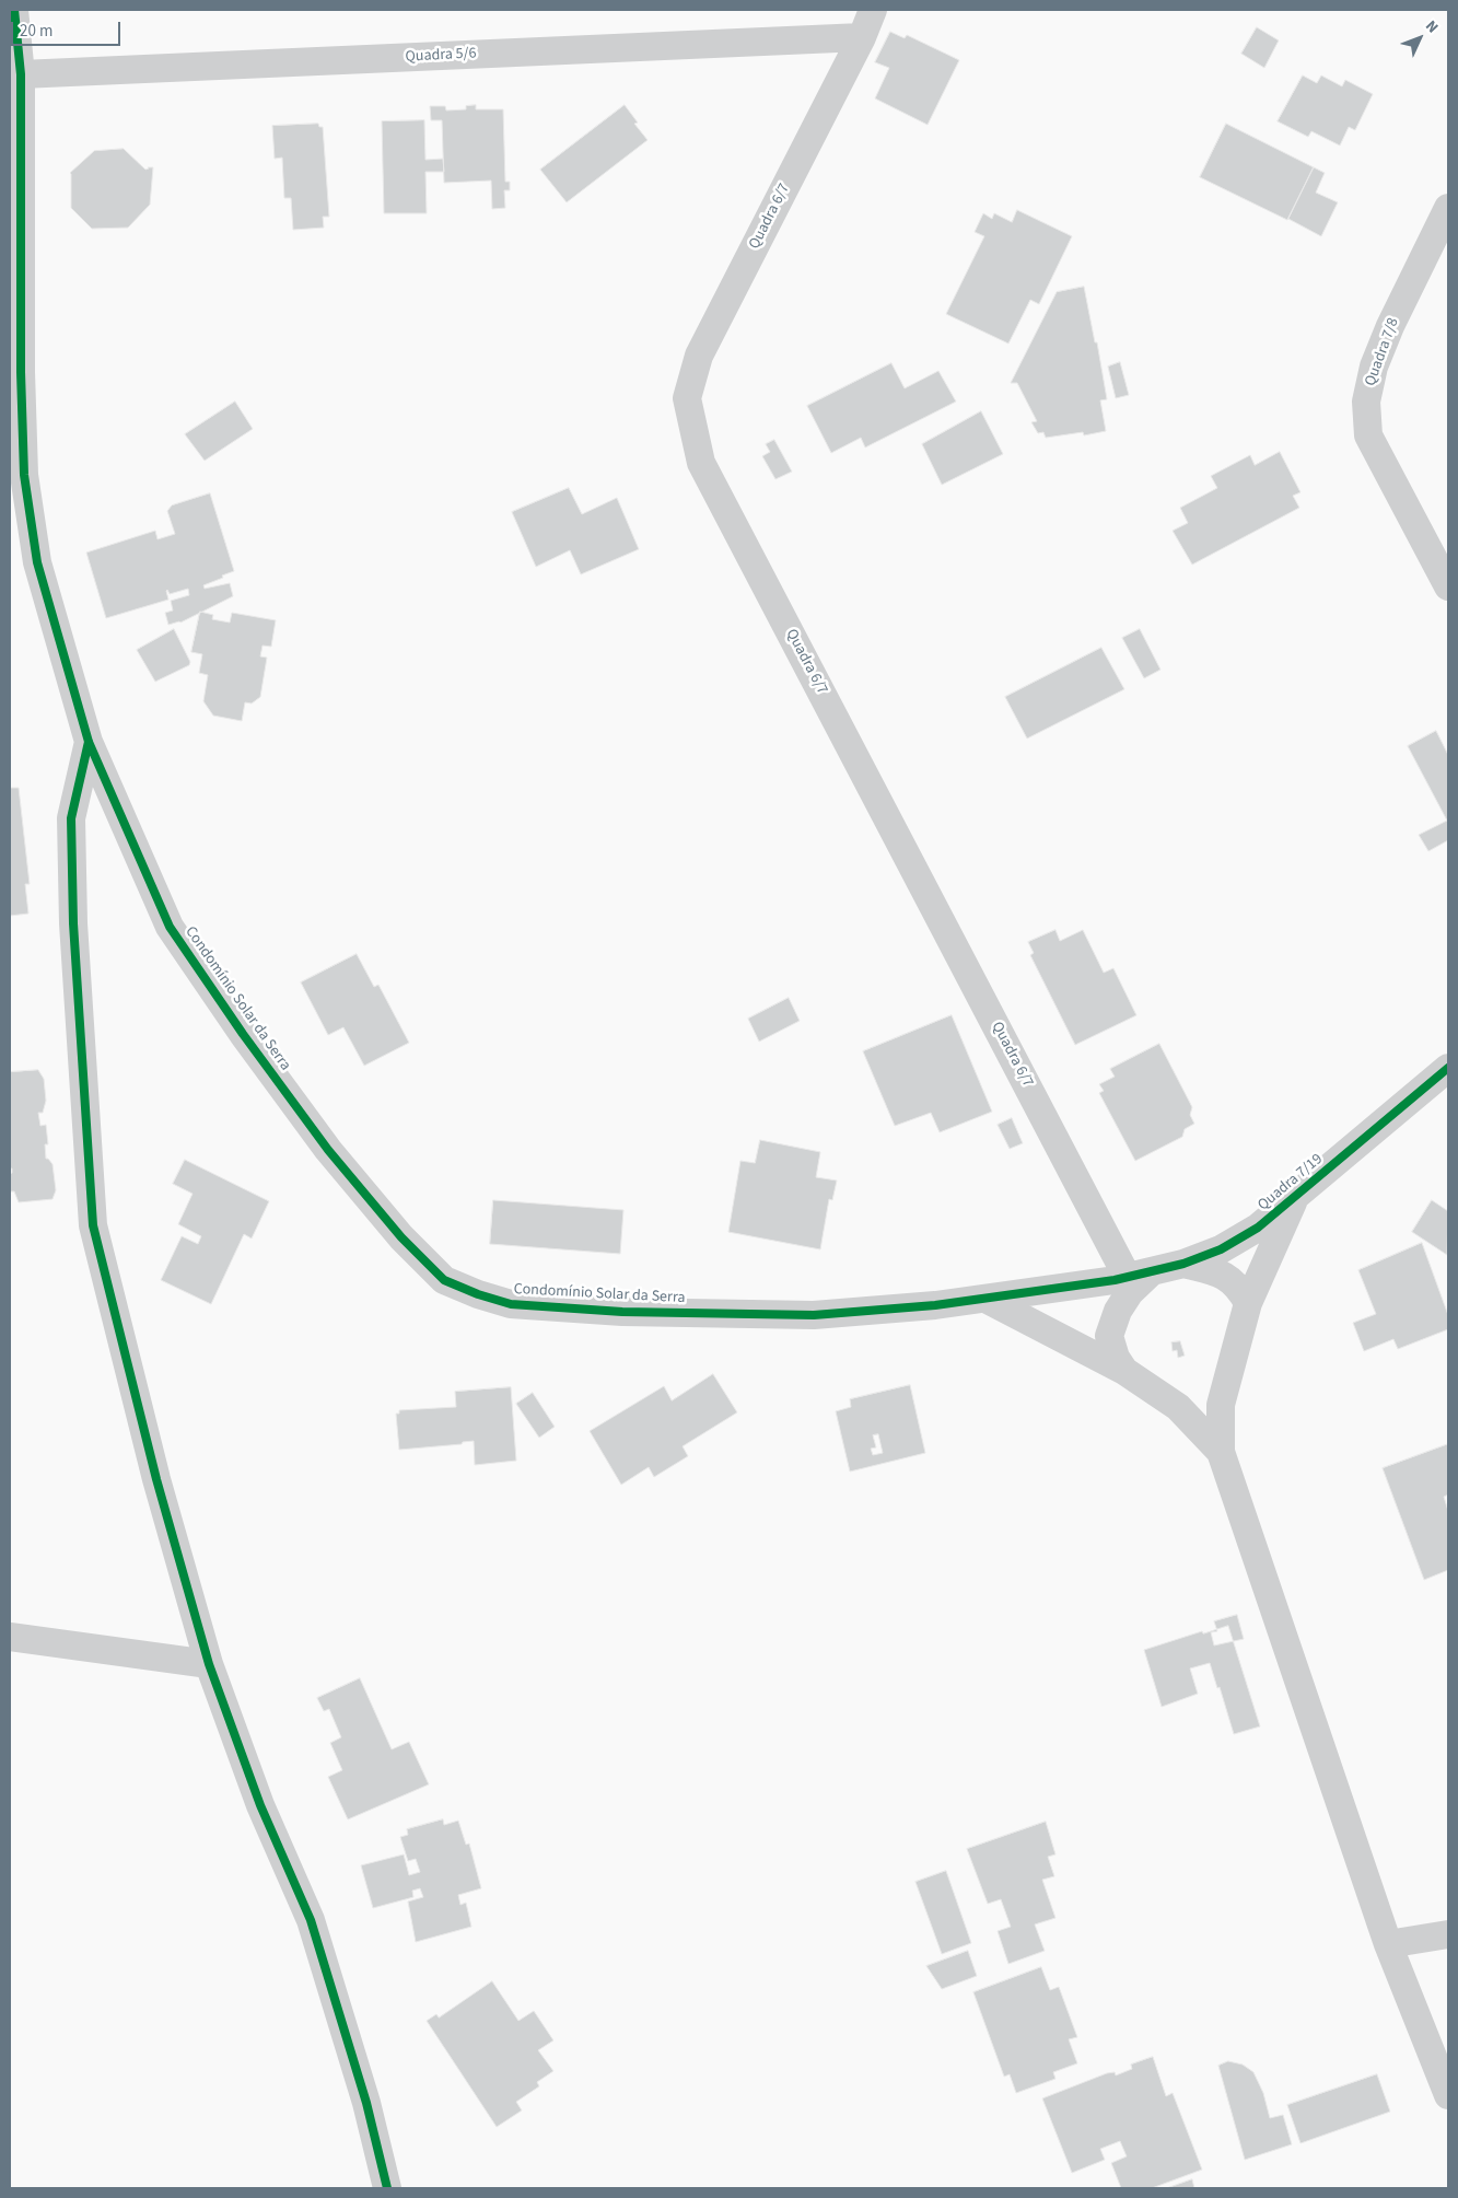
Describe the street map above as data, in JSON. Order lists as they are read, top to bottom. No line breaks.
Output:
{"streets":{"street":["Quadra 5/6","Quadra 6/7","Quadra 7/8","Condomínio Solar da Serra","Quadra 7/19"]},"crossings":[["Quadra 5/6","Quadra 6/7"],["Quadra 5/6","Condomínio Solar da Serra"],["Quadra 6/7","Condomínio Solar da Serra"],["Quadra 6/7","Quadra 7/19"],["Condomínio Solar da Serra","Quadra 7/19"]],"scale_bar":"20 m","north":"top right"}
